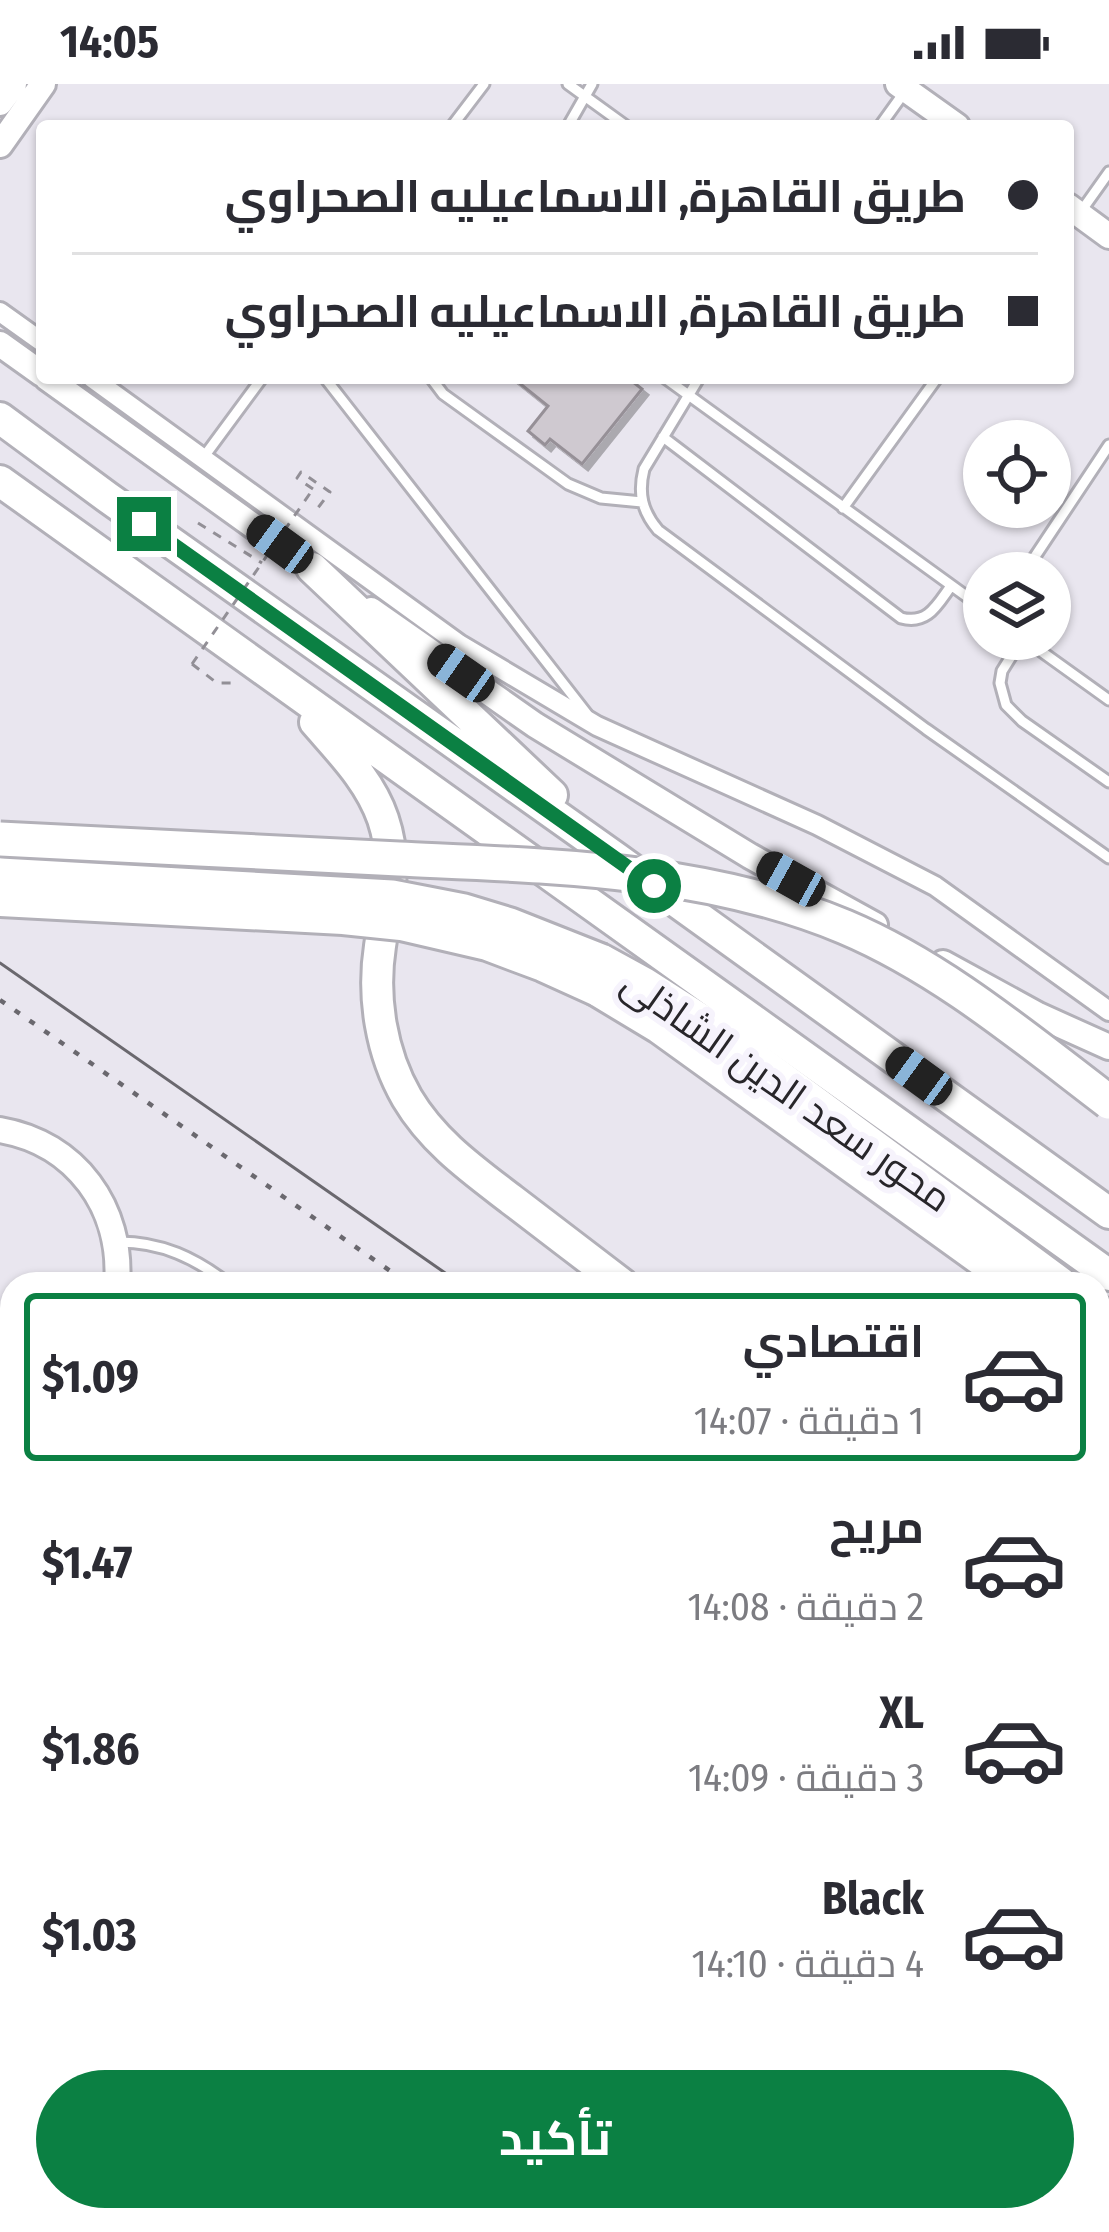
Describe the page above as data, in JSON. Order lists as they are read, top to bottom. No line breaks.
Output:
{"streets":{"highway":["محور سعد الدين الشاذلى"]},"page":{"status":"14:05","banner":["طريق القاهرة, الاسماعيليه الصحراوي","طريق القاهرة, الاسماعيليه الصحراوي"],"list":[{"name":"اقتصادي","note":"1 دقيقة · 14:07","value":"$1.09"},{"name":"مريح","note":"2 دقيقة · 14:08","value":"$1.47"},{"name":"XL","note":"3 دقيقة · 14:09","value":"$1.86"},{"name":"Black","note":"4 دقيقة · 14:10","value":"$1.03"}],"buttons":"تأكيد"}}
